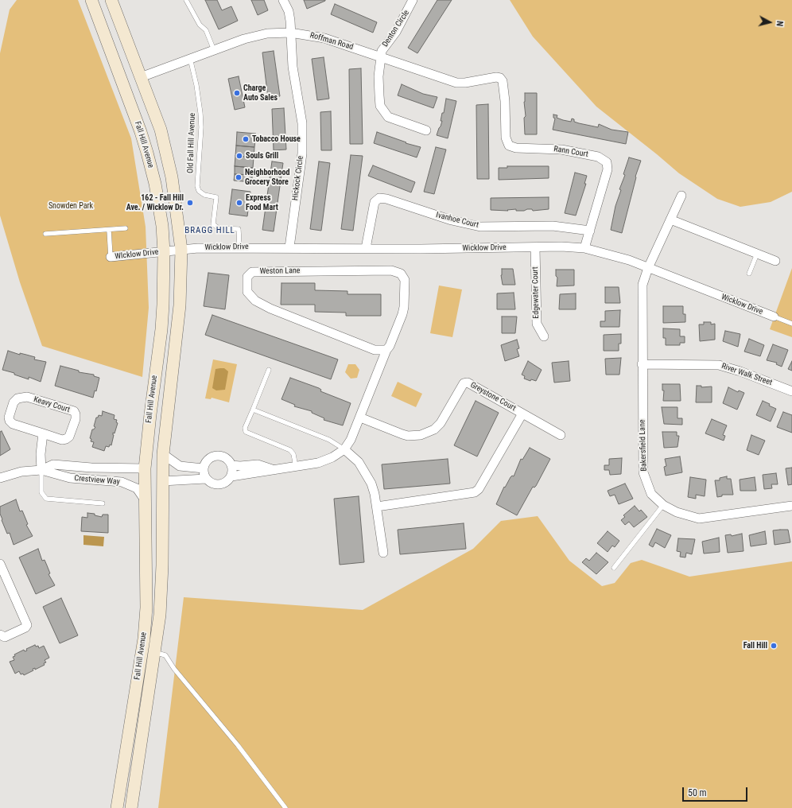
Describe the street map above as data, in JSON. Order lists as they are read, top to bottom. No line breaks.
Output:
{"streets":{"main road":["Fall Hill Avenue"],"street":["Denton Circle","Roffman Road","Rann Court","Hickock Circle","Ivanhoe Court","Wicklow Drive","WIcklow Drive","Weston Lane","Edgewater Court","River Walk Street","Greystone Court","Keavy Court","Bakersfield Lane","Crestview Way"],"lane":["Old Fall Hill Avenue"]},"crossings":[["Denton Circle","Roffman Road"],["Roffman Road","Old Fall Hill Avenue"],["Roffman Road","Fall Hill Avenue"],["Roffman Road","Rann Court"],["Roffman Road","Hickock Circle"],["Old Fall Hill Avenue","Wicklow Drive"],["Fall Hill Avenue","Wicklow Drive"],["Fall Hill Avenue","WIcklow Drive"],["Fall Hill Avenue","Weston Lane"],["Fall Hill Avenue","Crestview Way"],["Rann Court","Ivanhoe Court"],["Rann Court","Wicklow Drive"],["Hickock Circle","Wicklow Drive"],["Ivanhoe Court","Wicklow Drive"],["Wicklow Drive","WIcklow Drive"],["Wicklow Drive","Edgewater Court"],["Wicklow Drive","Bakersfield Lane"],["Weston Lane","Greystone Court"],["River Walk Street","Bakersfield Lane"]],"districts":["BRAGG HILL"],"parks":["Snowden Park"],"places":["Charge Auto Sales","Tobacco House","Souls Grill","Neighborhood Grocery Store","162 - Fall Hill Ave. / Wicklow Dr.","Express Food Mart","Fall Hill"],"scale_bar":"50 m","north":"right"}
